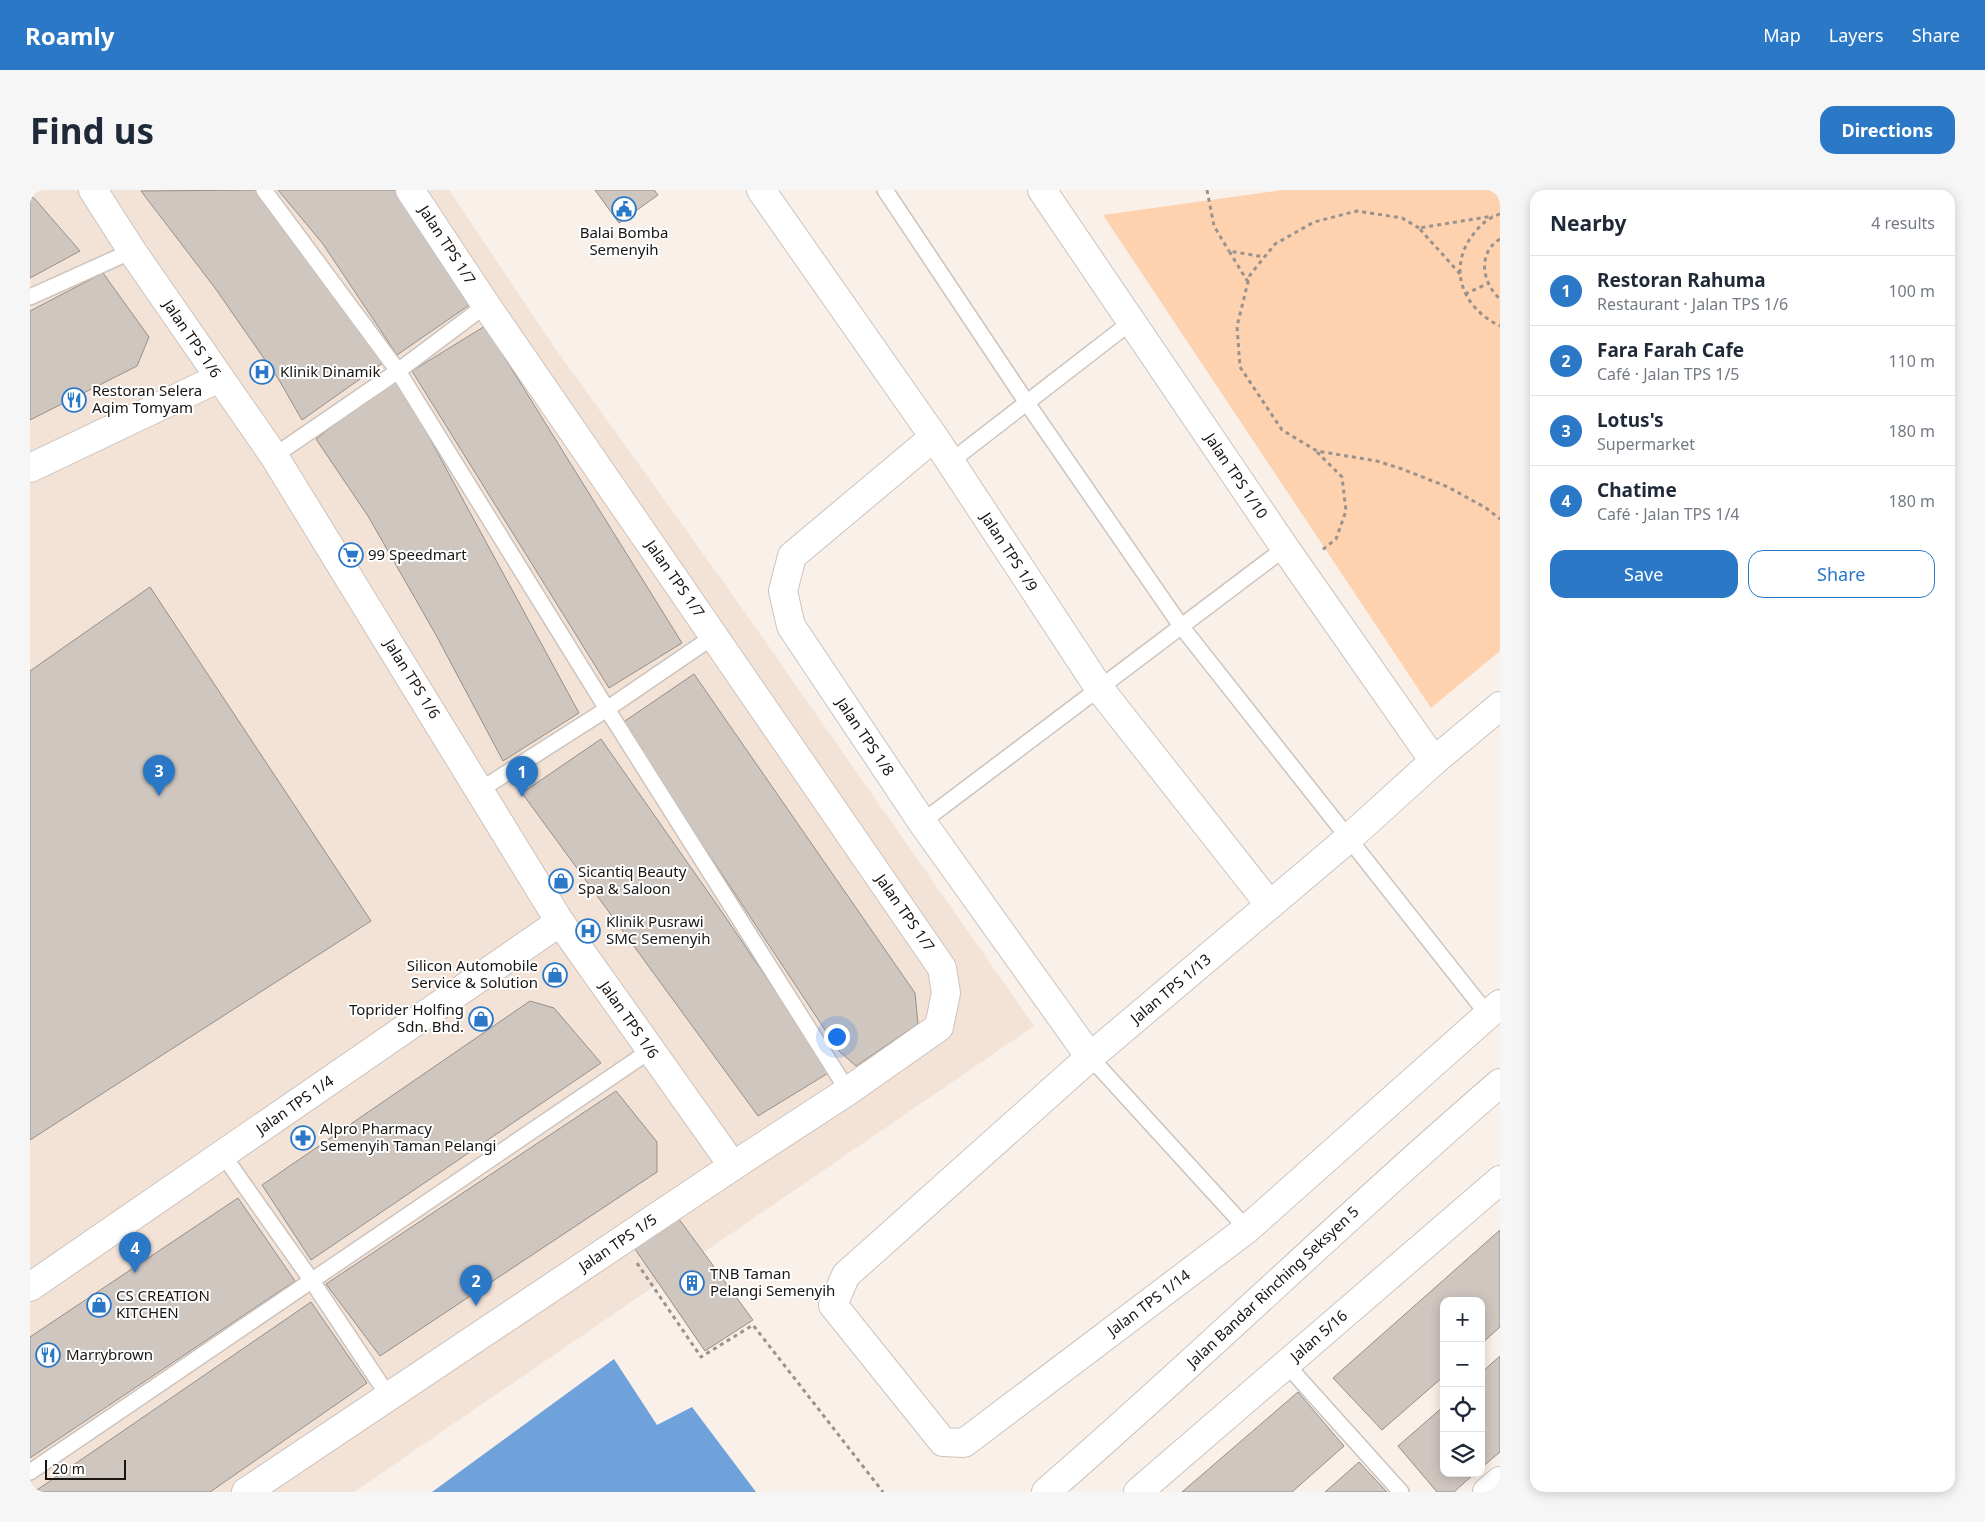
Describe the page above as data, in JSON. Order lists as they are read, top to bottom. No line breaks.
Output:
{"streets":{"street":["Jalan TPS 1/7","Jalan TPS 1/6","Jalan TPS 1/10","Jalan TPS 1/9","Jalan TPS 1/8","Jalan TPS 1/13","Jalan TPS 1/4","Jalan TPS 1/5","Jalan Bandar Rinching Seksyen 5","Jalan TPS 1/14","Jalan 5/16"]},"crossings":[["Jalan TPS 1/7","Jalan TPS 1/5"],["Jalan TPS 1/6","Jalan TPS 1/4"],["Jalan TPS 1/6","Jalan TPS 1/5"],["Jalan TPS 1/10","Jalan TPS 1/13"],["Jalan TPS 1/9","Jalan TPS 1/8"],["Jalan TPS 1/9","Jalan TPS 1/13"],["Jalan TPS 1/8","Jalan TPS 1/13"],["Jalan TPS 1/13","Jalan TPS 1/14"]],"places":{"public building":["Balai Bomba Semenyih"],"hospital":["Klinik Dinamik","Klinik Pusrawi SMC Semenyih"],"restaurant":["Restoran Selera Aqim Tomyam","Marrybrown"],"supermarket":["99 Speedmart"],"shop":["Sicantiq Beauty Spa & Saloon","Silicon Automobile Service & Solution","Toprider Holfing Sdn. Bhd.","CS CREATION KITCHEN"],"pharmacy":["Alpro Pharmacy Semenyih Taman Pelangi"],"building":["TNB Taman Pelangi Semenyih"]},"scale_bar":"20 m","page":{"header":"Roamly","nav":["Map","Layers","Share"],"buttons":["Directions",["Save","Share"]],"title":"Find us","heading":["Nearby","4 results"],"list":[{"mark":"1","name":"Restoran Rahuma","note":"Restaurant · Jalan TPS 1/6","value":"100 m"},{"mark":"2","name":"Fara Farah Cafe","note":"Café · Jalan TPS 1/5","value":"110 m"},{"mark":"3","name":"Lotus's","note":"Supermarket","value":"180 m"},{"mark":"4","name":"Chatime","note":"Café · Jalan TPS 1/4","value":"180 m"}],"pins":["3","1","4","2"],"map_buttons":["+","−"],"scale":"20 m"}}
